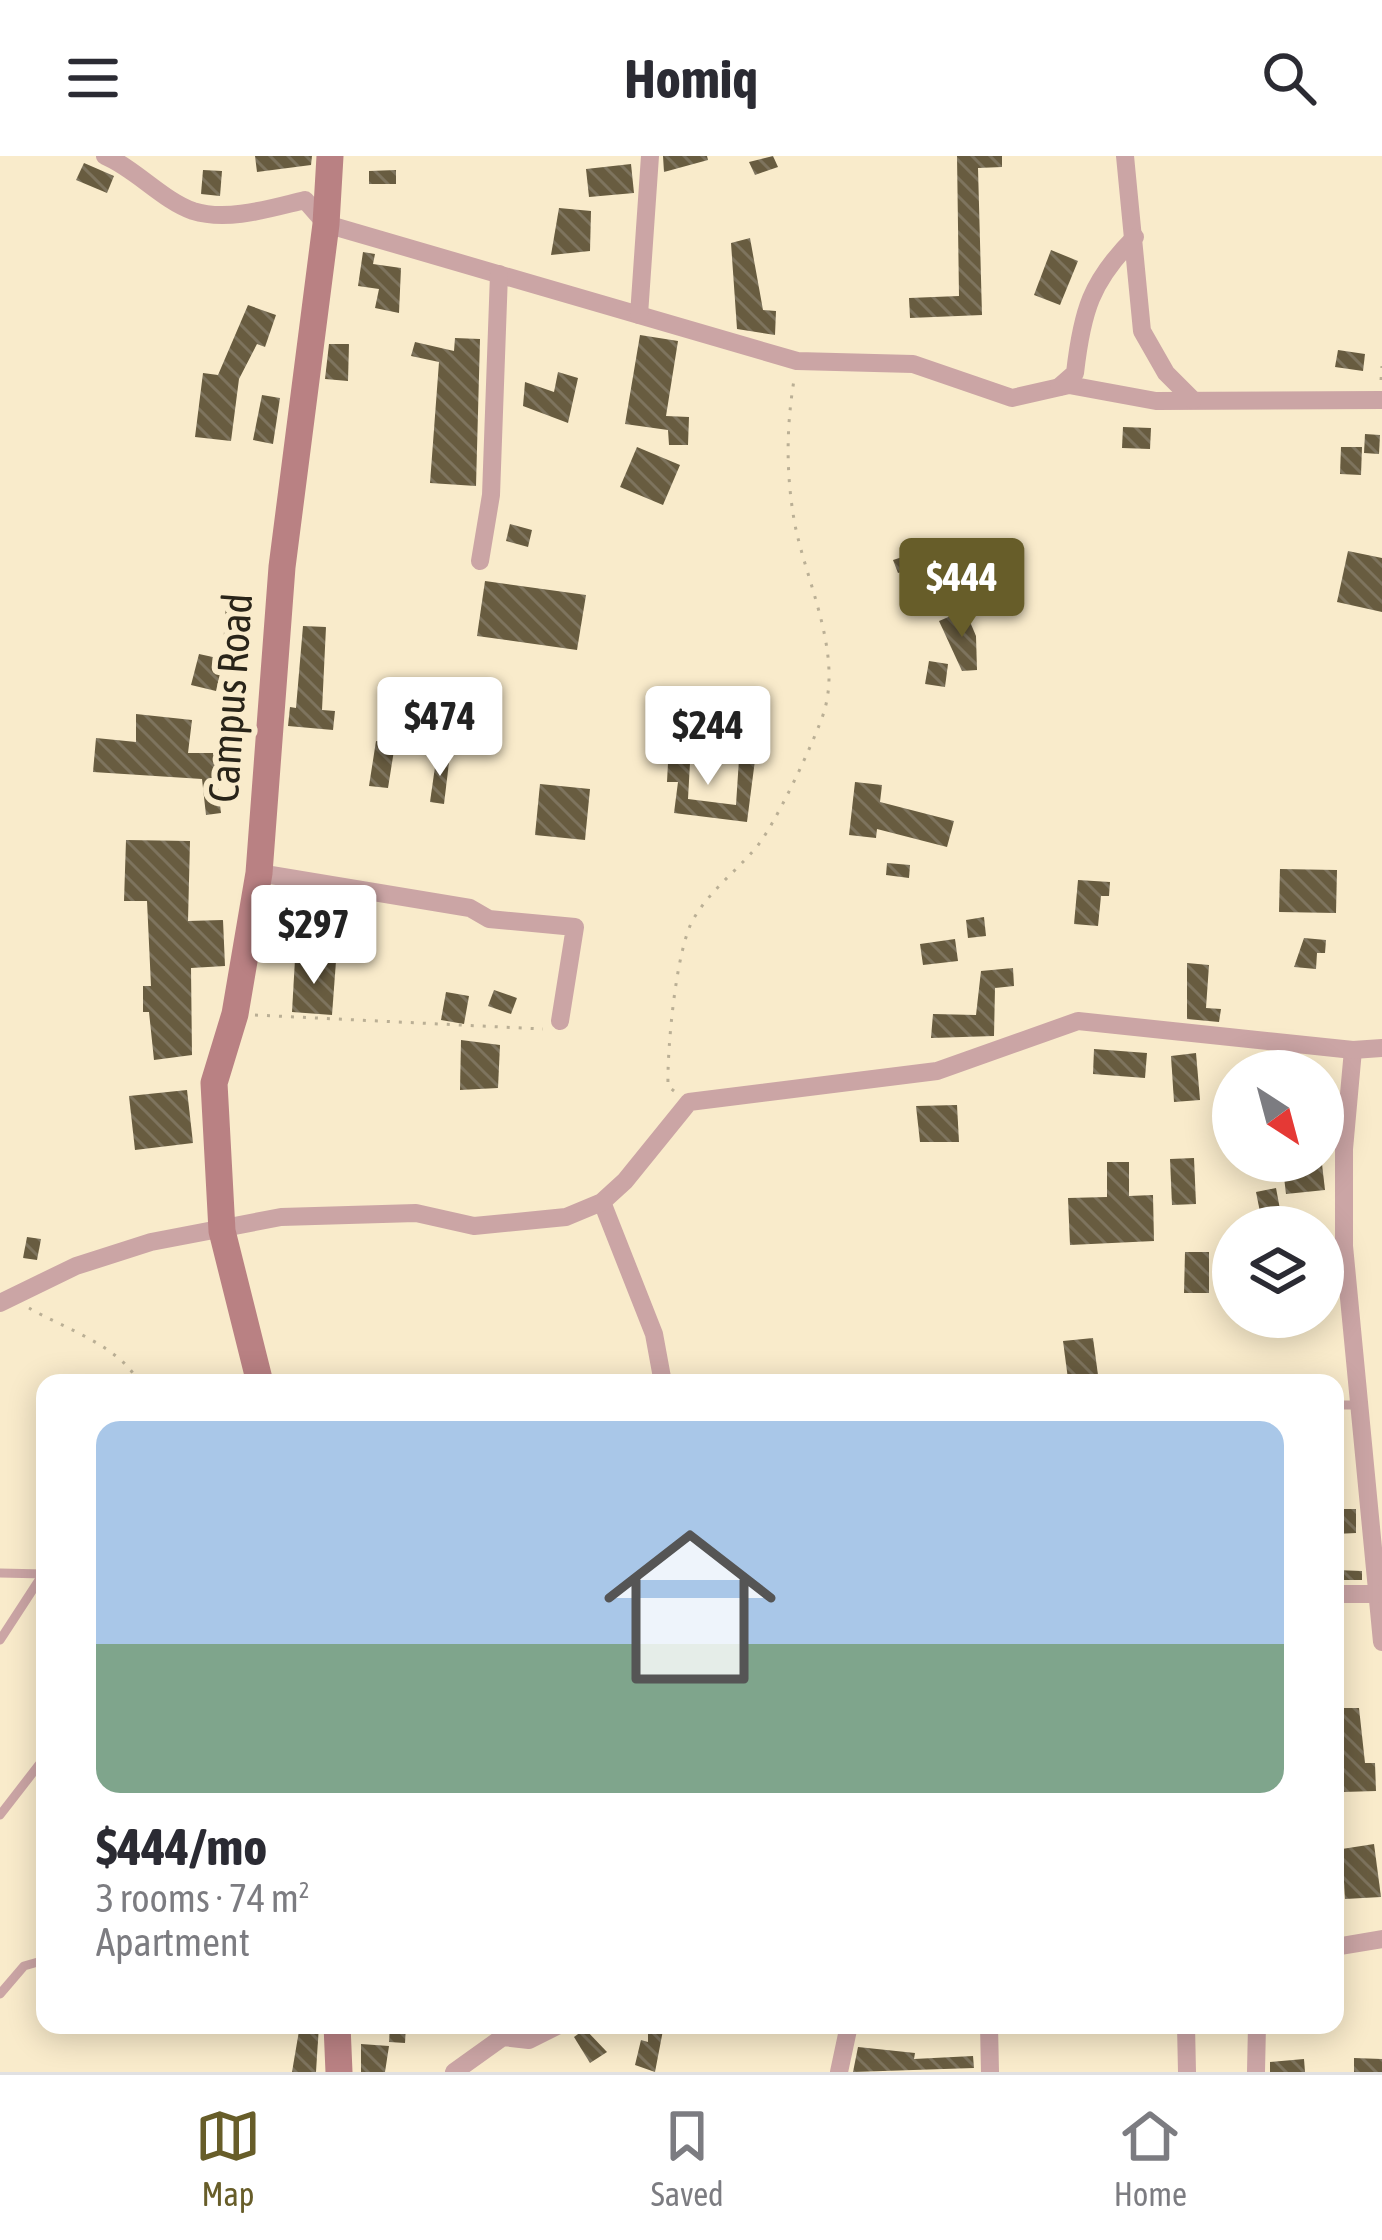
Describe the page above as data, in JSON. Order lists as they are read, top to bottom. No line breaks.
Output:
{"streets":{"street":["Campus Road"]},"north":"bottom right","page":{"header":"Homiq","price":["$444","$474","$244","$297"],"list":[{"name":"$444/mo","note":"3 rooms · 74 m² · Apartment"}],"tabs":["Map","Saved","Home"]}}
